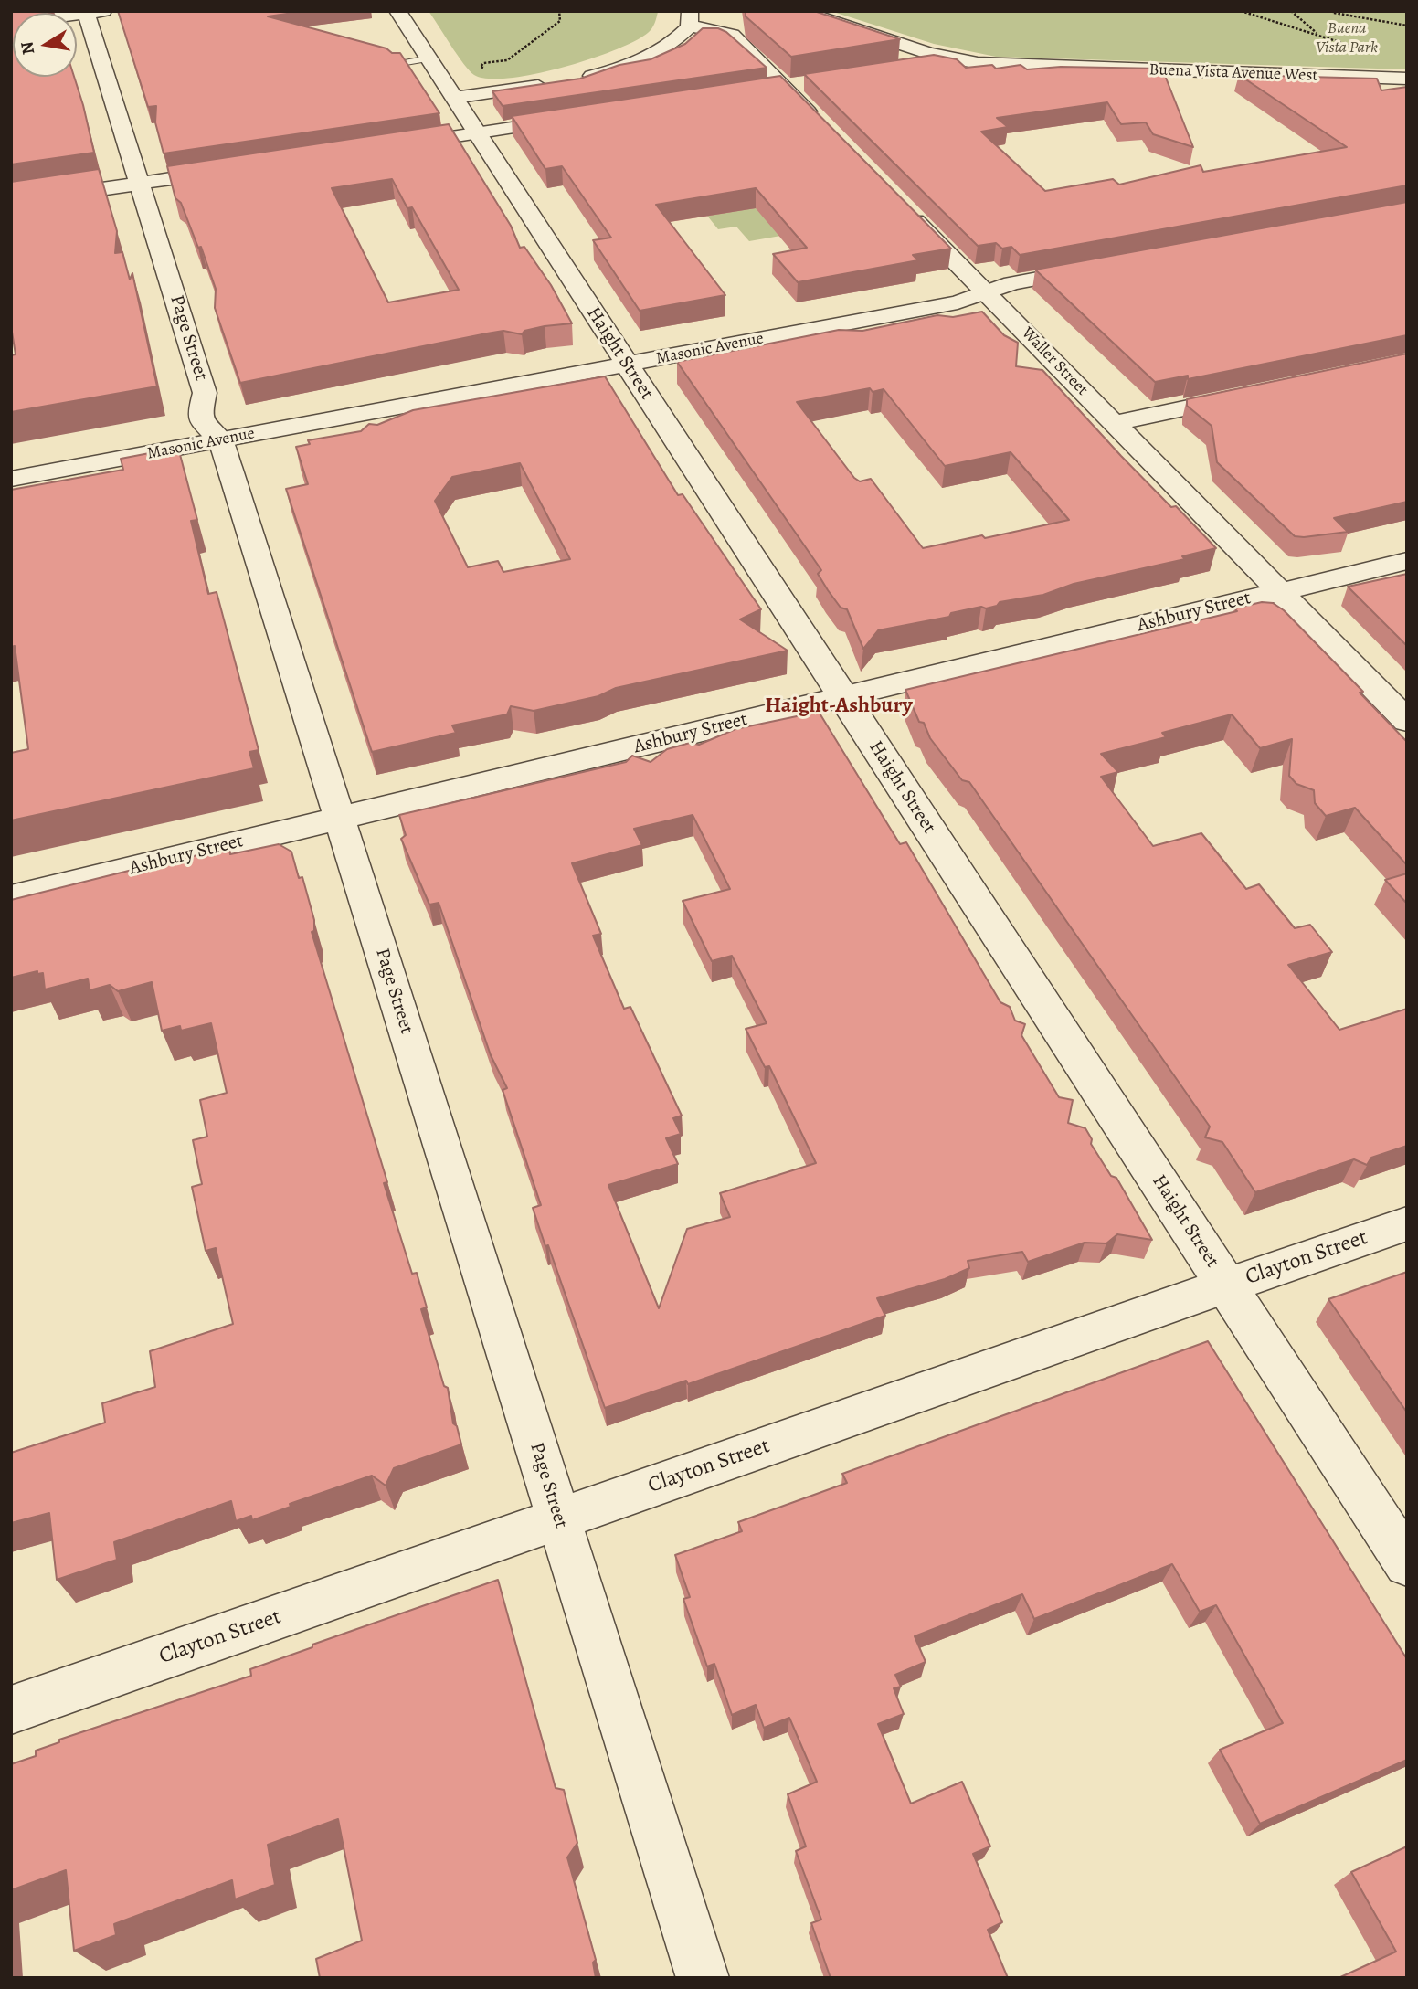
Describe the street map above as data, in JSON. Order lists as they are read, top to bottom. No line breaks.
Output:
{"streets":{"street":["Buena Vista Avenue West","Page Street","Masonic Avenue","Haight Street","Waller Street","Ashbury Street","Clayton Street"]},"crossings":[["Page Street","Masonic Avenue"],["Page Street","Ashbury Street"],["Page Street","Clayton Street"],["Masonic Avenue","Haight Street"],["Masonic Avenue","Waller Street"],["Haight Street","Ashbury Street"],["Haight Street","Clayton Street"],["Waller Street","Ashbury Street"]],"districts":["Haight-Ashbury"],"parks":["Buena Vista Park"],"north":"left"}
